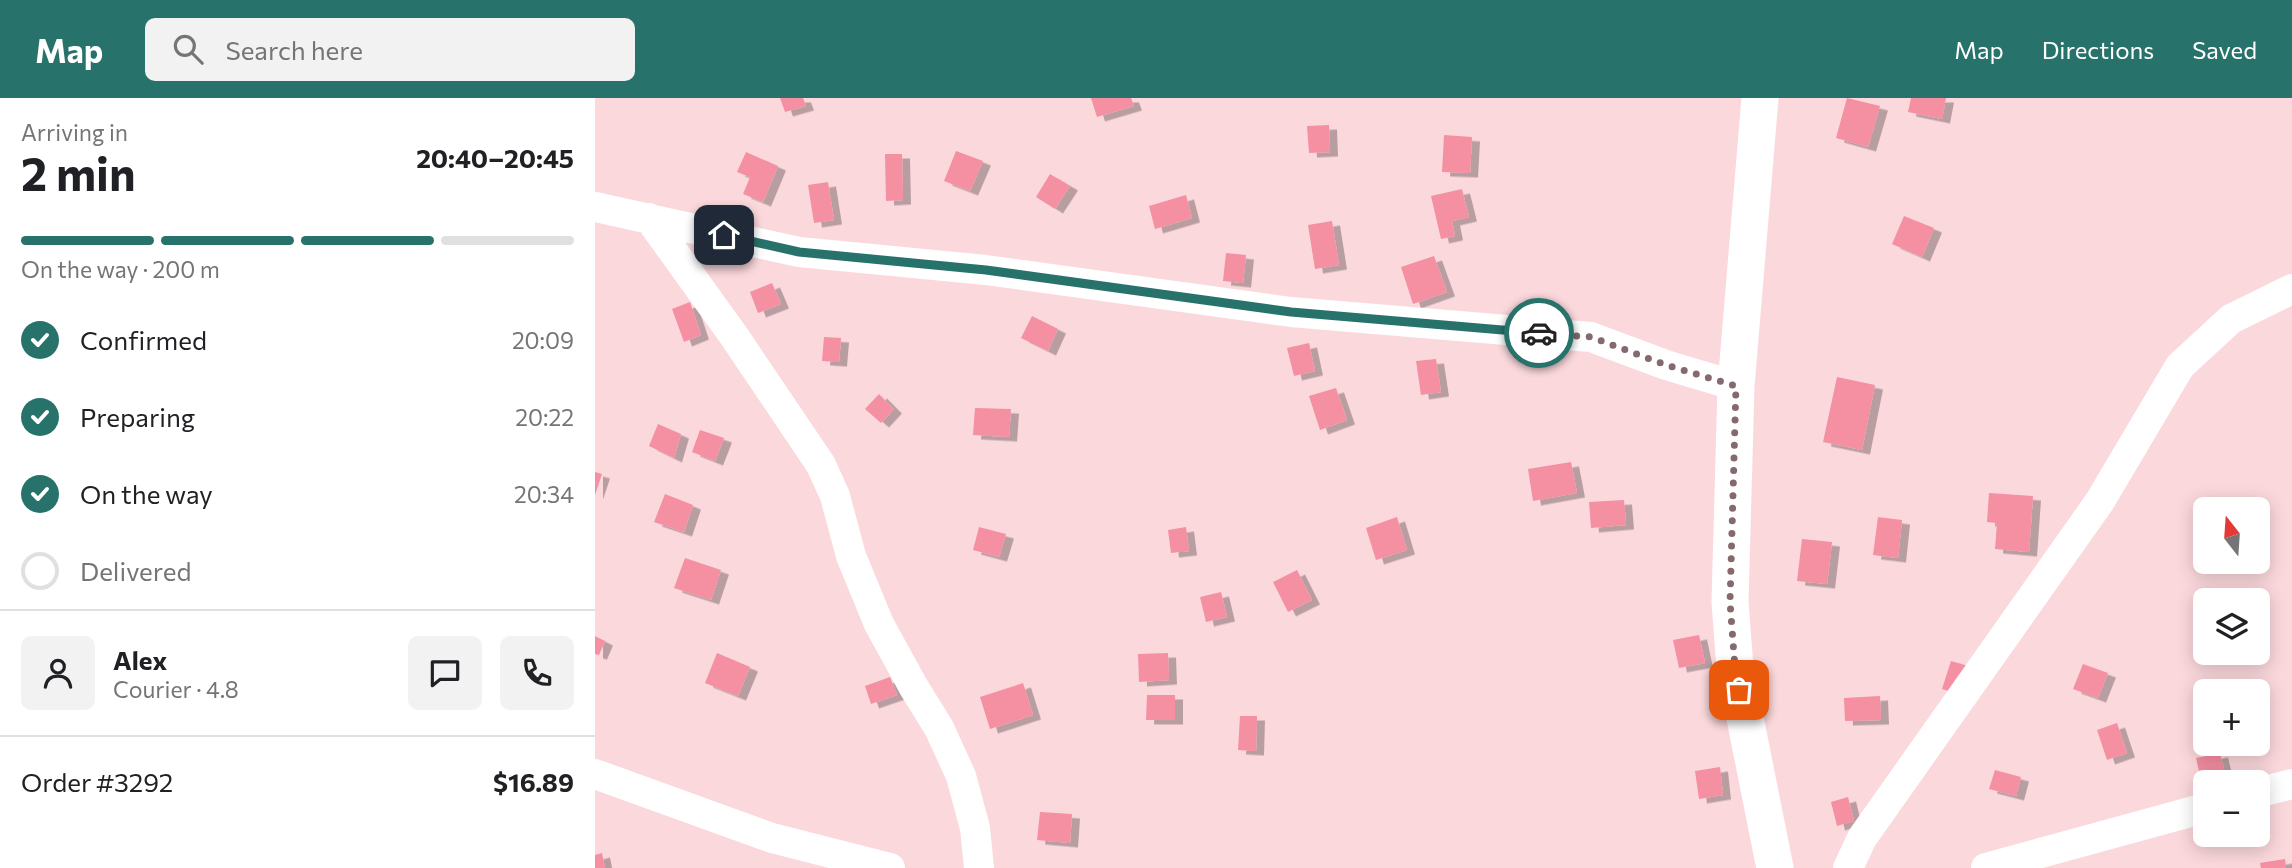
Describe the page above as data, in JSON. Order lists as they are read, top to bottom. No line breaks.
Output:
{"north":"top","page":{"header":"Map","search":"Search here","nav":["Map","Directions","Saved"],"heading":["2 min","Arriving in","20:40–20:45"],"panel":["Alex","Courier · 4.8","Order #3292","$16.89"],"bar":"On the way · 200 m","list":[["Confirmed","20:09"],["Preparing","20:22"],["On the way","20:34"],"Delivered"],"map_buttons":["+","−"]}}
